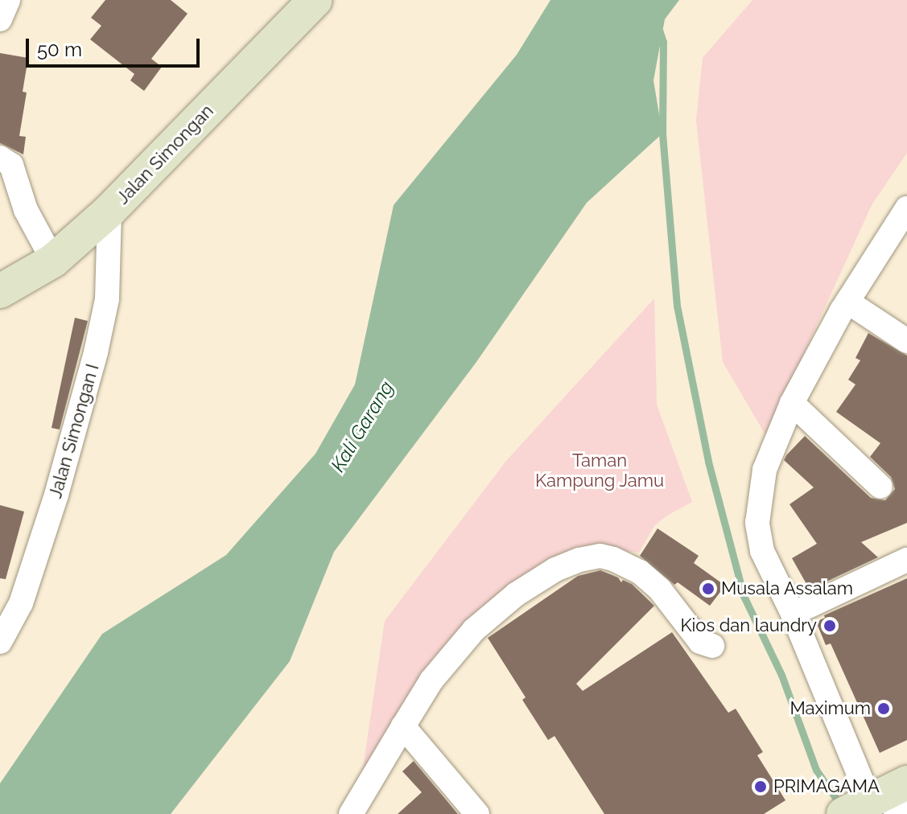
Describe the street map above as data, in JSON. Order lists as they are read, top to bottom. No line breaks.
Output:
{"streets":{"main road":["Jalan Simongan"],"street":["Jalan Simongan I"]},"crossings":[["Jalan Simongan","Jalan Simongan I"]],"water":["Kali Garang"],"parks":["Taman Kampung Jamu"],"places":["Musala Assalam","Kios dan laundry","Maximum","PRIMAGAMA"],"scale_bar":"50 m"}
